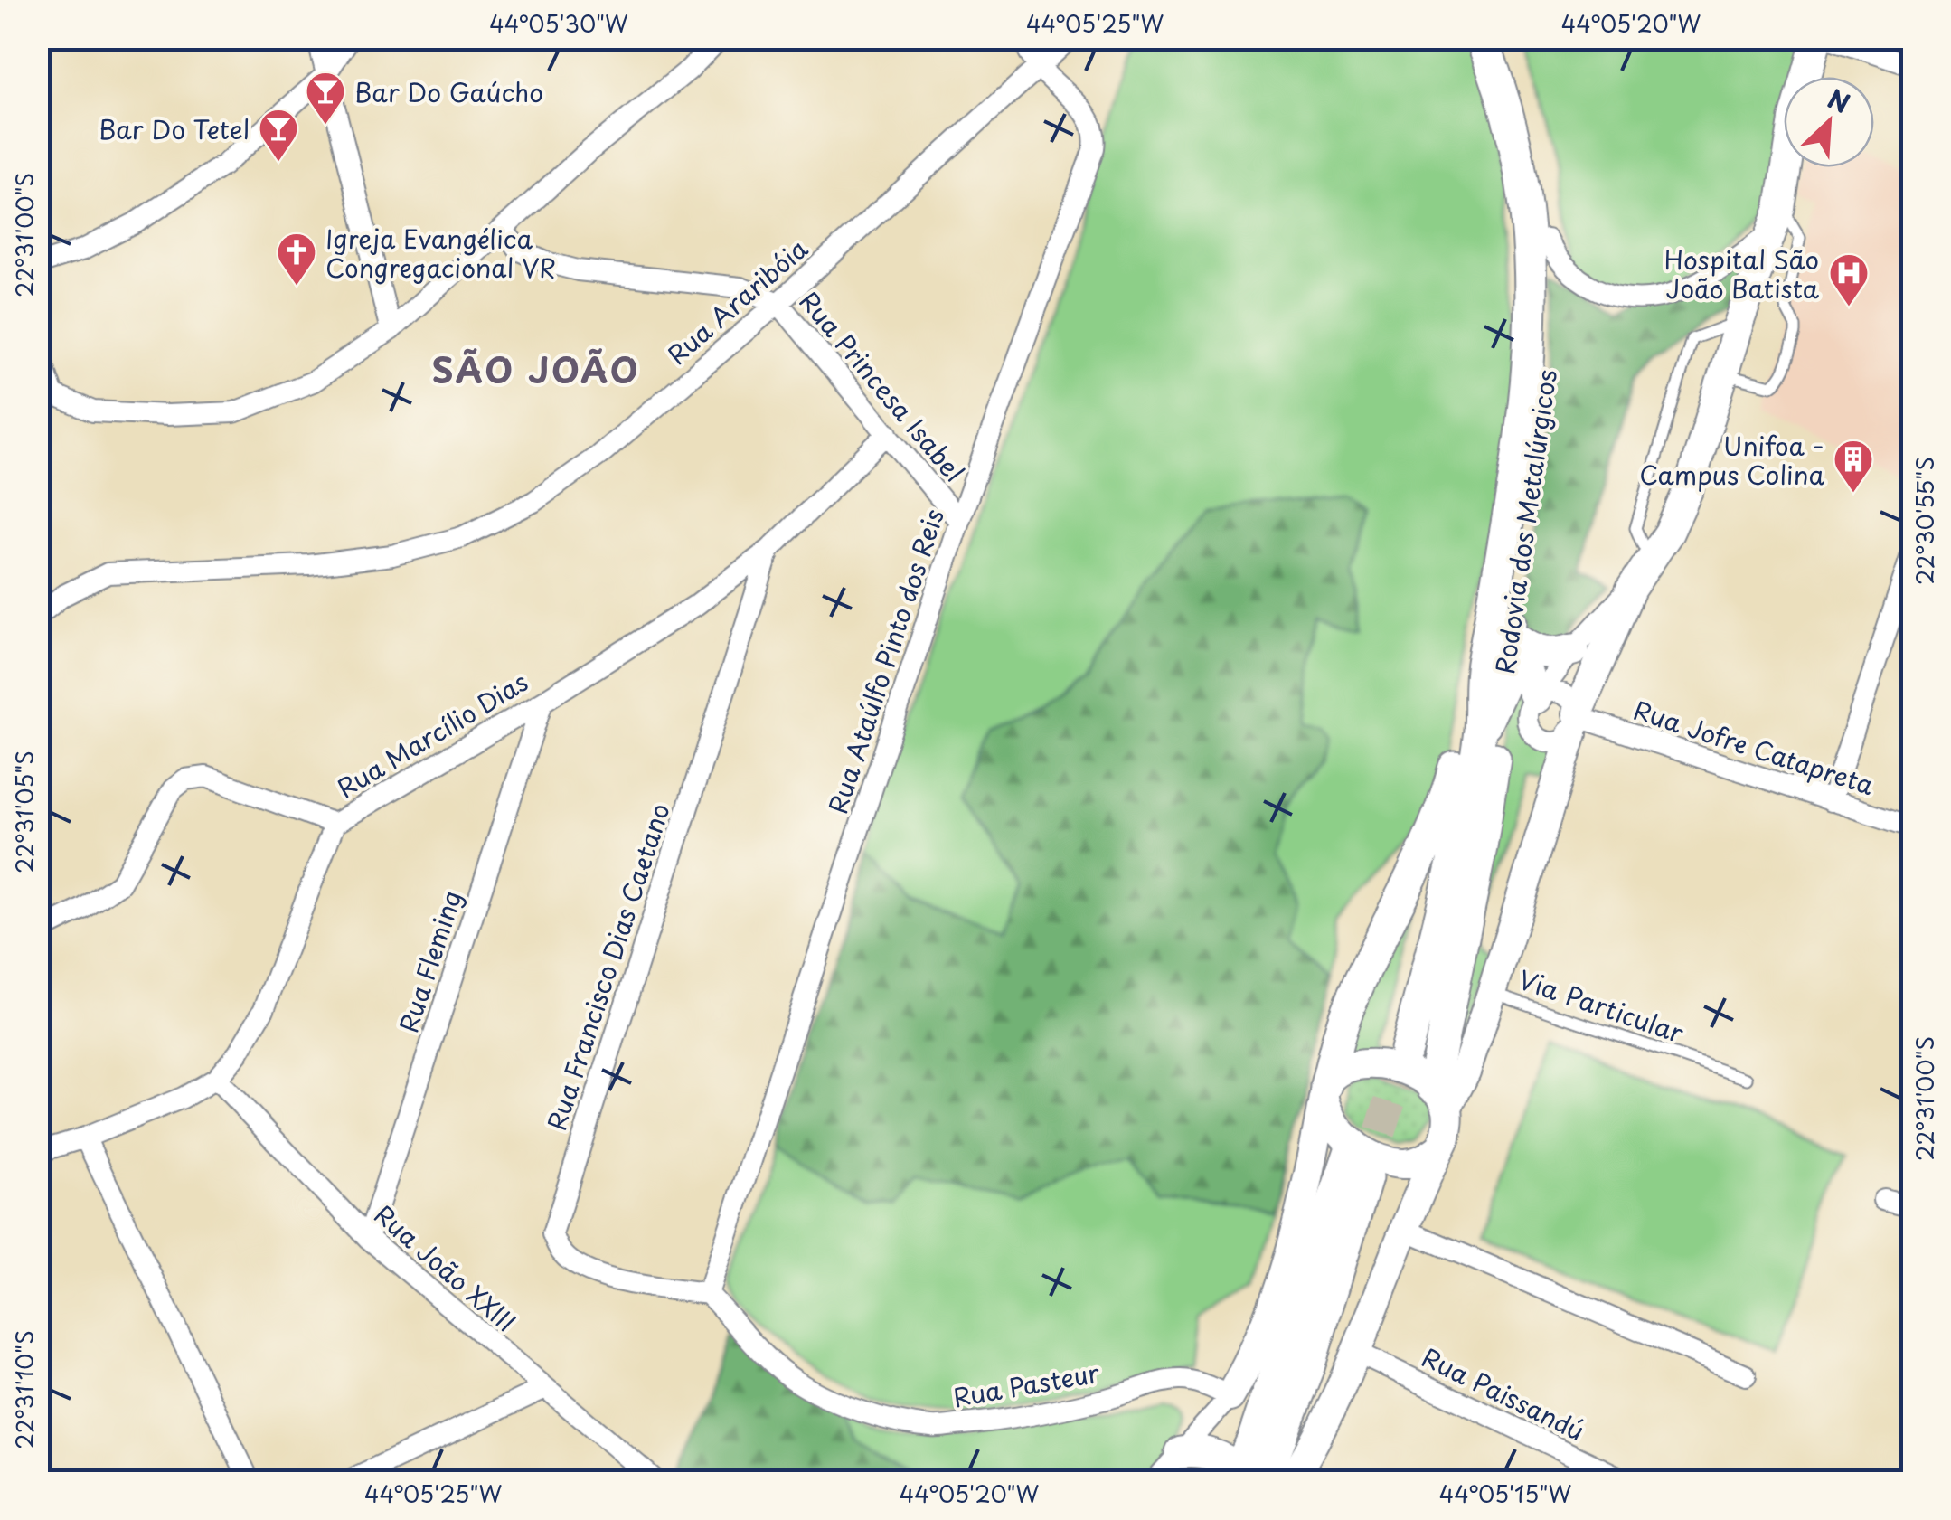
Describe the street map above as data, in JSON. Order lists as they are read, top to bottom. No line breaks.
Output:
{"streets":{"main road":["Rodovia dos Metalúrgicos"],"street":["Rua Araribóia","Rua Princesa Isabel","Rua Ataúlfo Pinto dos Reis","Rua Marcílio Dias","Rua Jofre Catapreta","Rua Fleming","Rua Francisco Dias Caetano","Rua João XXIII","Rua Pasteur","Rua Paissandú"],"lane":["Via Particular"]},"crossings":[["Rua Araribóia","Rua Princesa Isabel"],["Rua Araribóia","Rua Ataúlfo Pinto dos Reis"],["Rua Princesa Isabel","Rua Ataúlfo Pinto dos Reis"],["Rua Princesa Isabel","Rua Marcílio Dias"],["Rua Ataúlfo Pinto dos Reis","Rua Francisco Dias Caetano"],["Rua Ataúlfo Pinto dos Reis","Rua Pasteur"],["Rua Marcílio Dias","Rua Fleming"],["Rua Marcílio Dias","Rua Francisco Dias Caetano"],["Rua Marcílio Dias","Rua João XXIII"],["Rua Fleming","Rua João XXIII"],["Rua Francisco Dias Caetano","Rua Pasteur"]],"districts":["SÃO JOÃO"],"places":{"bar":["Bar Do Gaúcho","Bar Do Tetel"],"church":["Igreja Evangélica Congregacional VR"],"hospital":["Hospital São João Batista"],"building":["Unifoa - Campus Colina"]},"north":"top right","coordinates":["44°05'30\"W","44°05'25\"W","44°05'20\"W","22°31'00\"S","22°30'55\"S","22°31'05\"S","22°31'10\"S","44°05'15\"W"]}
